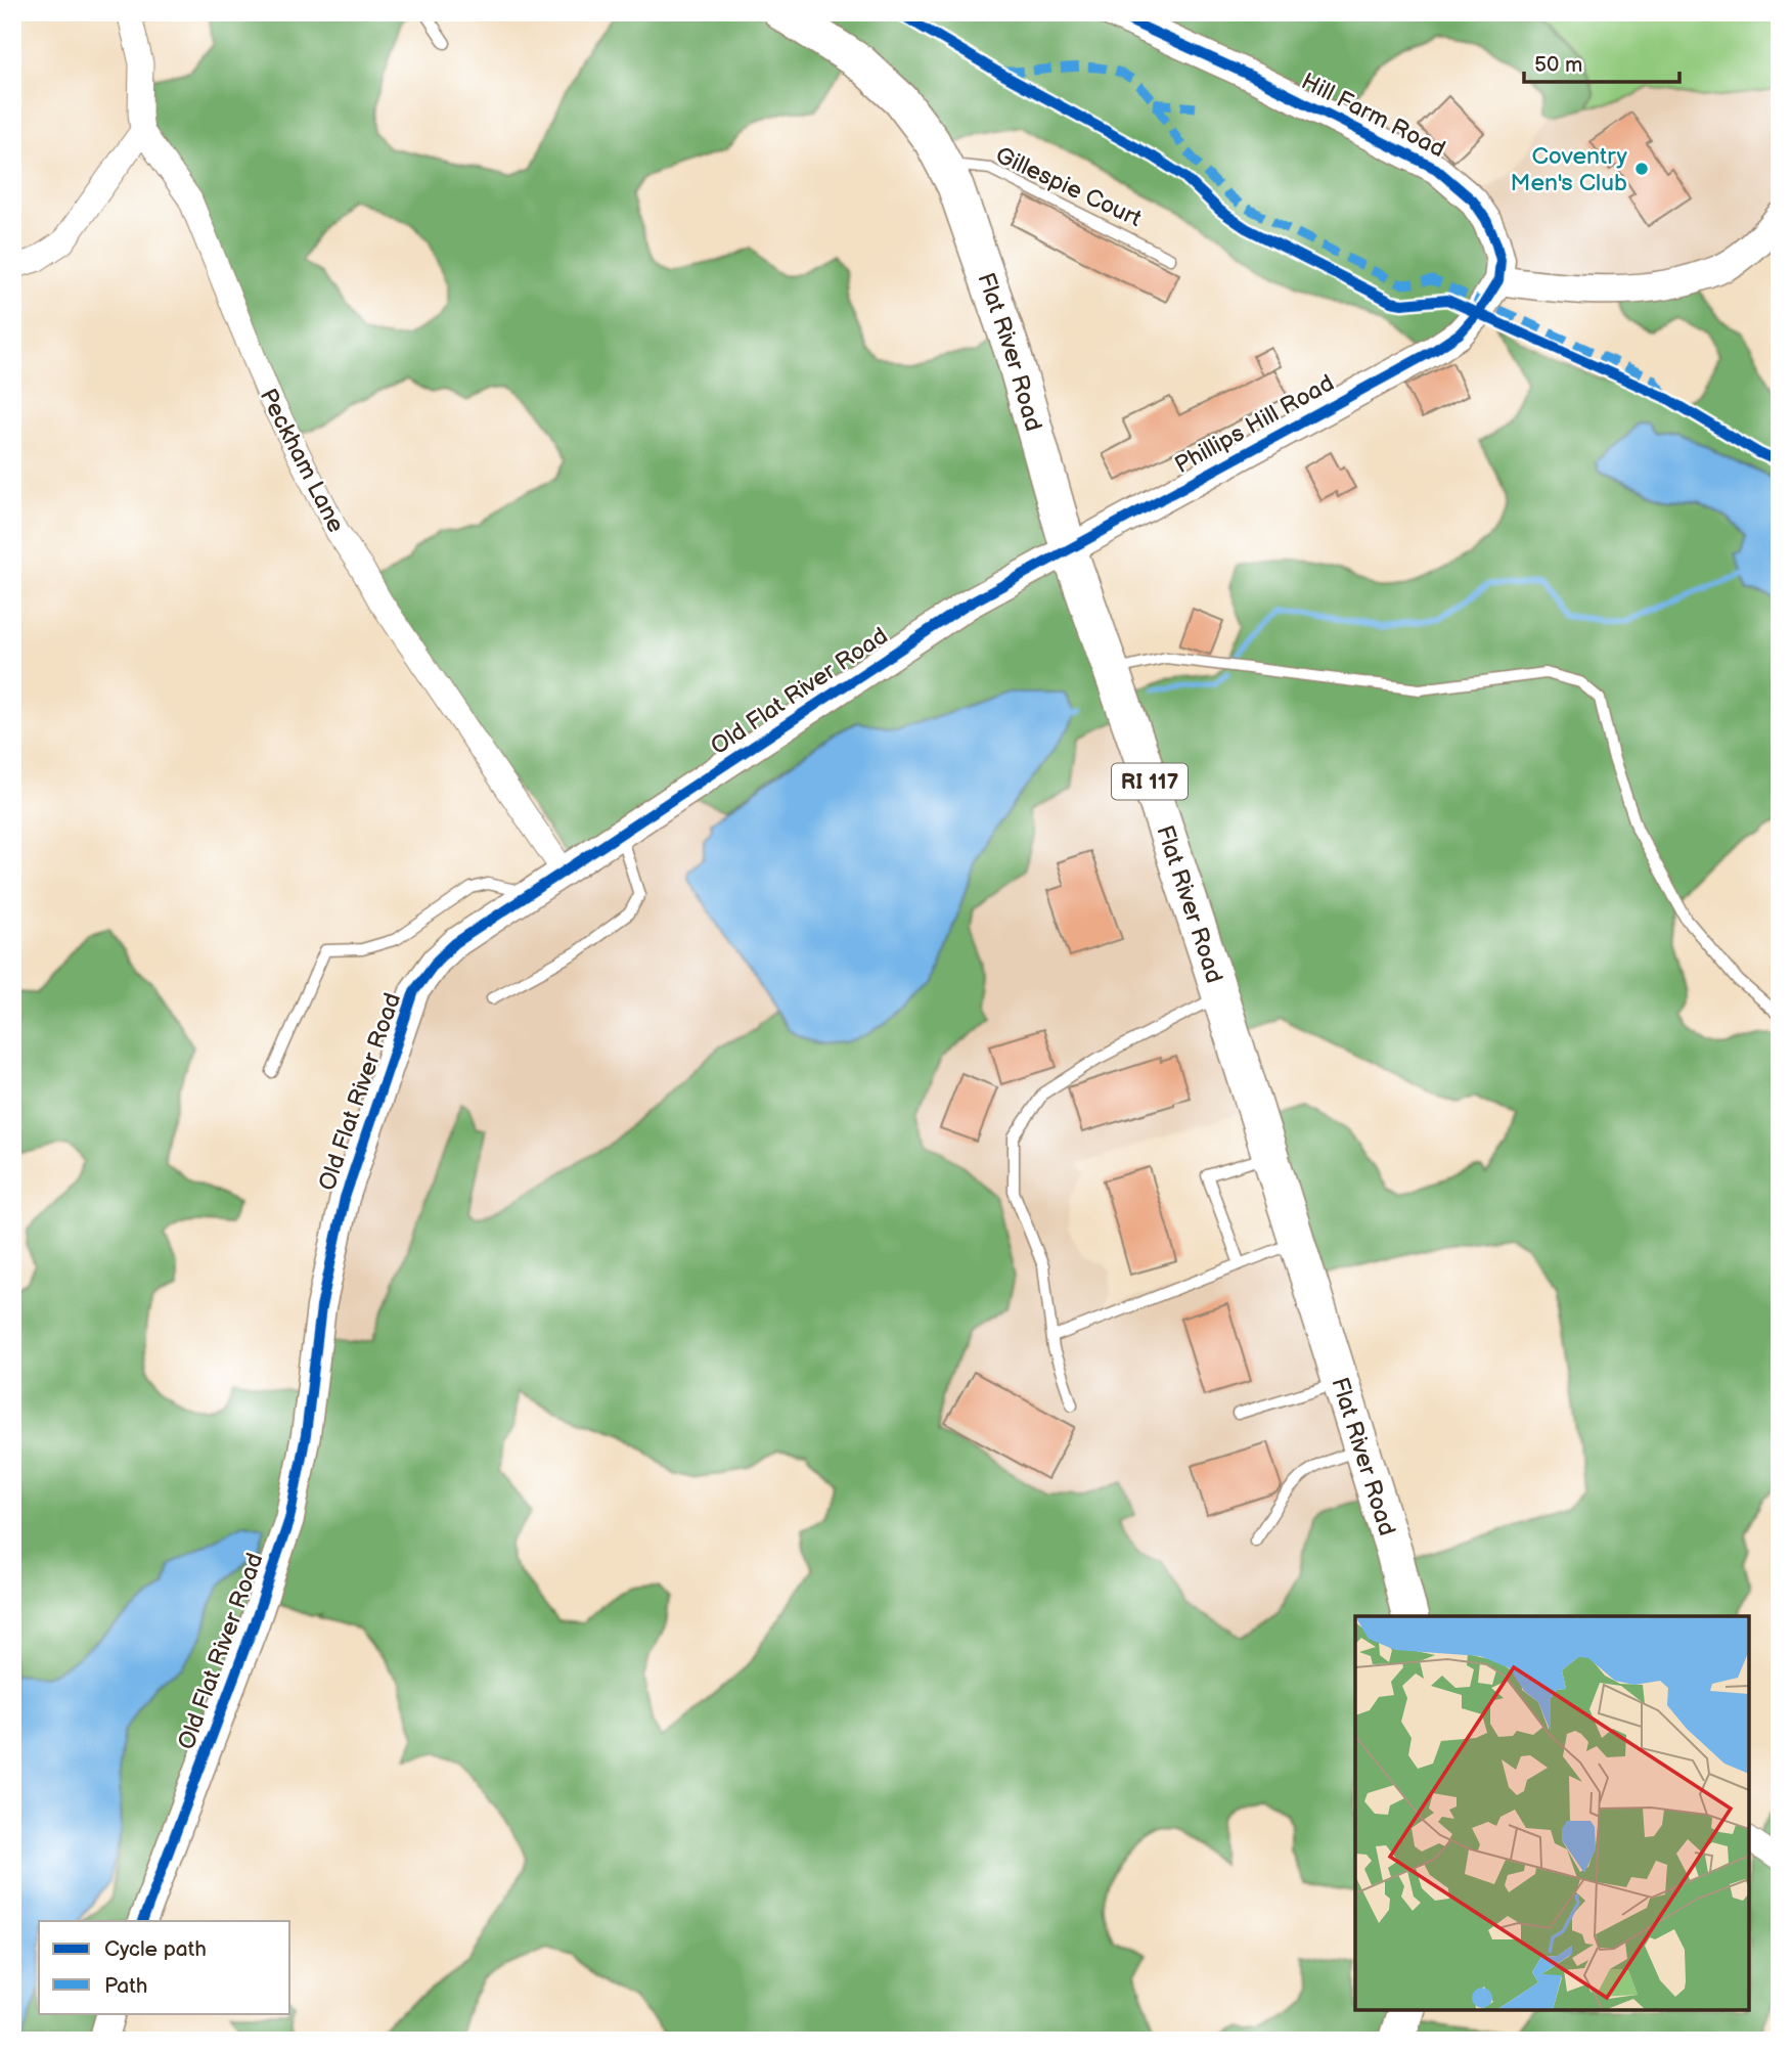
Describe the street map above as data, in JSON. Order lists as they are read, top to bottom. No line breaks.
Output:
{"streets":{"main road":["Flat River Road","RI 117"],"street":["Hill Farm Road","Phillips Hill Road","Peckham Lane","Old Flat River Road"],"lane":["Gillespie Court"]},"crossings":[["Hill Farm Road","Phillips Hill Road"],["Gillespie Court","Flat River Road"],["Flat River Road","Phillips Hill Road"],["Flat River Road","Old Flat River Road"],["Phillips Hill Road","Old Flat River Road"],["Peckham Lane","Old Flat River Road"]],"places":["Coventry Men's Club"],"legend":["Cycle path","Path"],"scale_bar":"50 m"}
